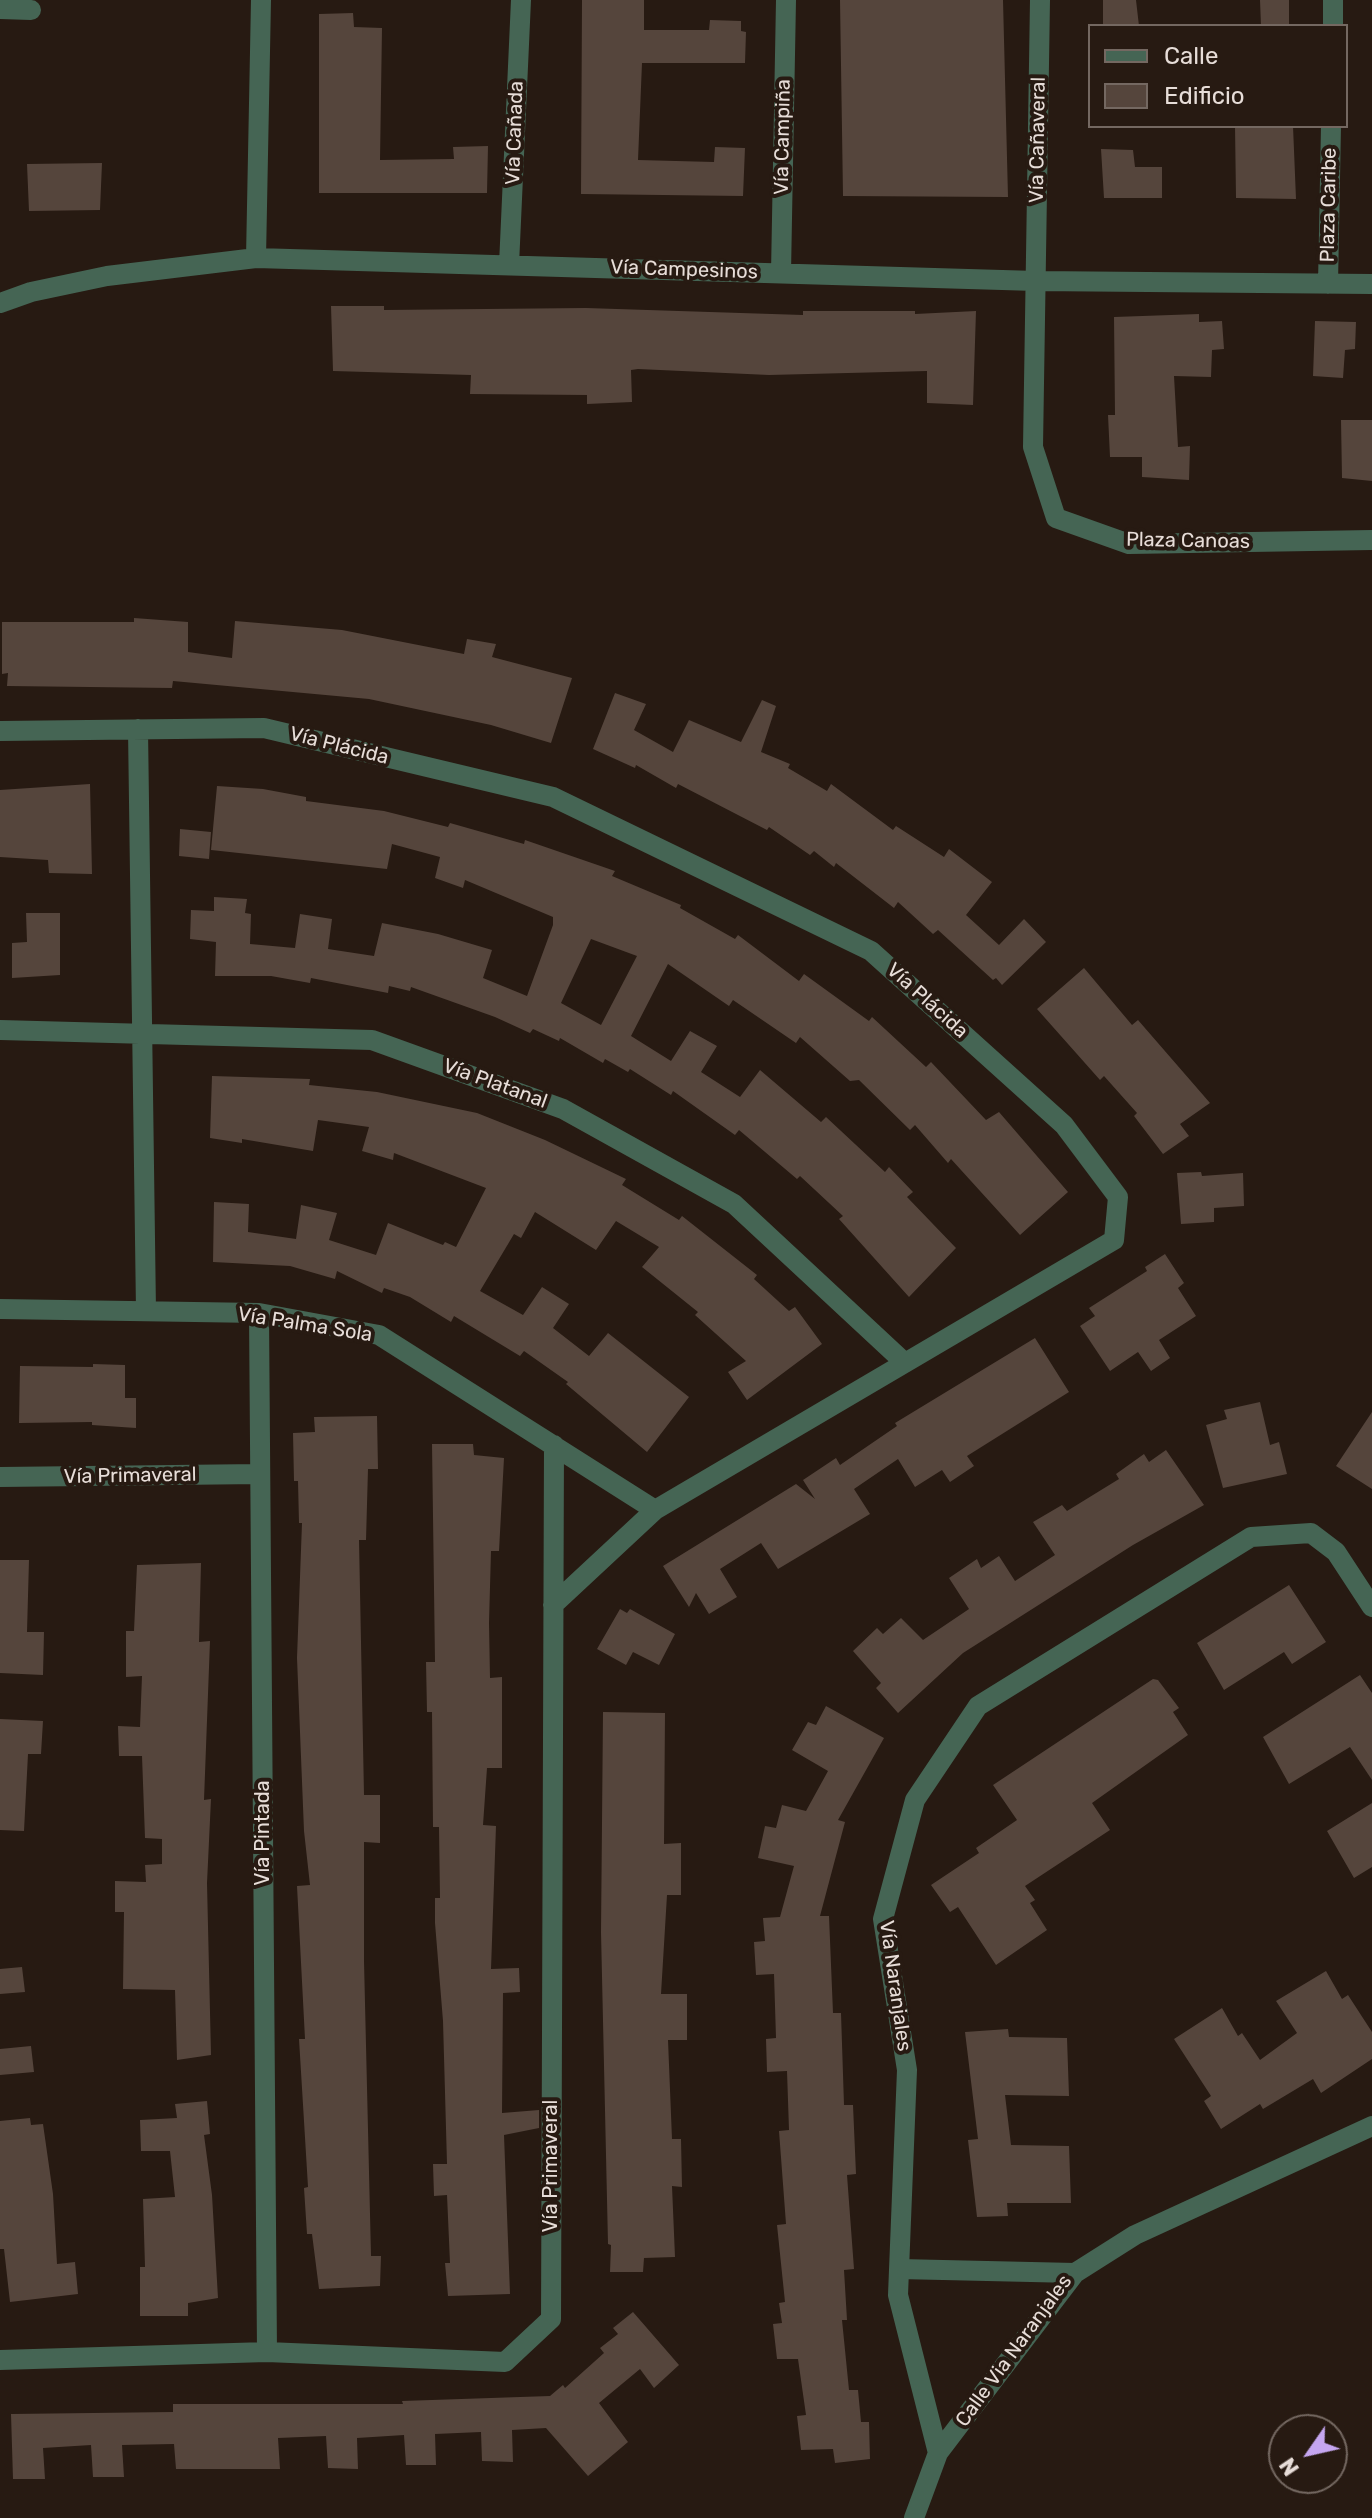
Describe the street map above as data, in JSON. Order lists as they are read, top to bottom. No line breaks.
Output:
{"streets":{"street":["Vía Cañada","Vía Campiña","Vía Cañaveral","Plaza Caribe","Vía Campesinos","Plaza Canoas","Vía Plácida","Vía Platanal","Vía Palma Sola","Vía Primaveral","Vía Pintada","Vía Naranjales","Calle Via Naranjales"]},"crossings":[["Vía Cañada","Vía Campesinos"],["Vía Campiña","Vía Campesinos"],["Vía Cañaveral","Vía Campesinos"],["Vía Cañaveral","Plaza Canoas"],["Plaza Caribe","Vía Campesinos"],["Vía Campesinos","Plaza Canoas"],["Vía Plácida","Vía Platanal"],["Vía Plácida","Vía Palma Sola"],["Vía Plácida","Vía Primaveral"],["Vía Palma Sola","Vía Primaveral"],["Vía Palma Sola","Vía Pintada"],["Vía Primaveral","Vía Pintada"],["Vía Naranjales","Calle Via Naranjales"]],"legend":["Calle","Edificio"],"north":"bottom left"}
